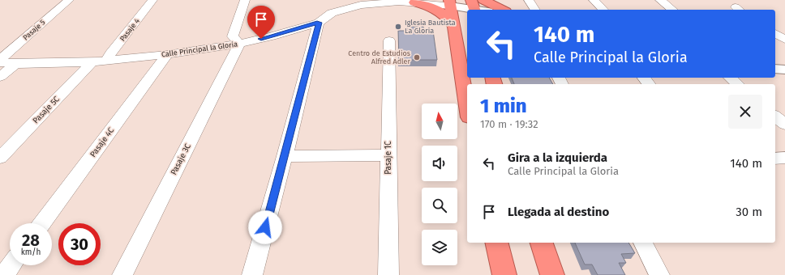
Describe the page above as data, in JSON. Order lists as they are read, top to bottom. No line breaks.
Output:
{"streets":{"street":["Pasaje 5","Pasaje 4","Calle Principal la Gloria","Pasaje 5C","Pasaje 4C","Pasaje 1C","Pasaje 3C"]},"crossings":[["Pasaje 5","Calle Principal la Gloria"],["Pasaje 4","Calle Principal la Gloria"],["Calle Principal la Gloria","Pasaje 5C"],["Calle Principal la Gloria","Pasaje 4C"],["Calle Principal la Gloria","Pasaje 3C"]],"places":["Iglesia Bautista La Gloria","Centro de Estudios Alfred Adler"],"north":"top","page":{"turn":["140 m","Calle Principal la Gloria"],"heading":["1 min","170 m · 19:32"],"list":[{"name":"Gira a la izquierda","note":"Calle Principal la Gloria","value":"140 m"},{"name":"Llegada al destino","value":"30 m"}],"speed":"28 km/h","limit":"30"}}
